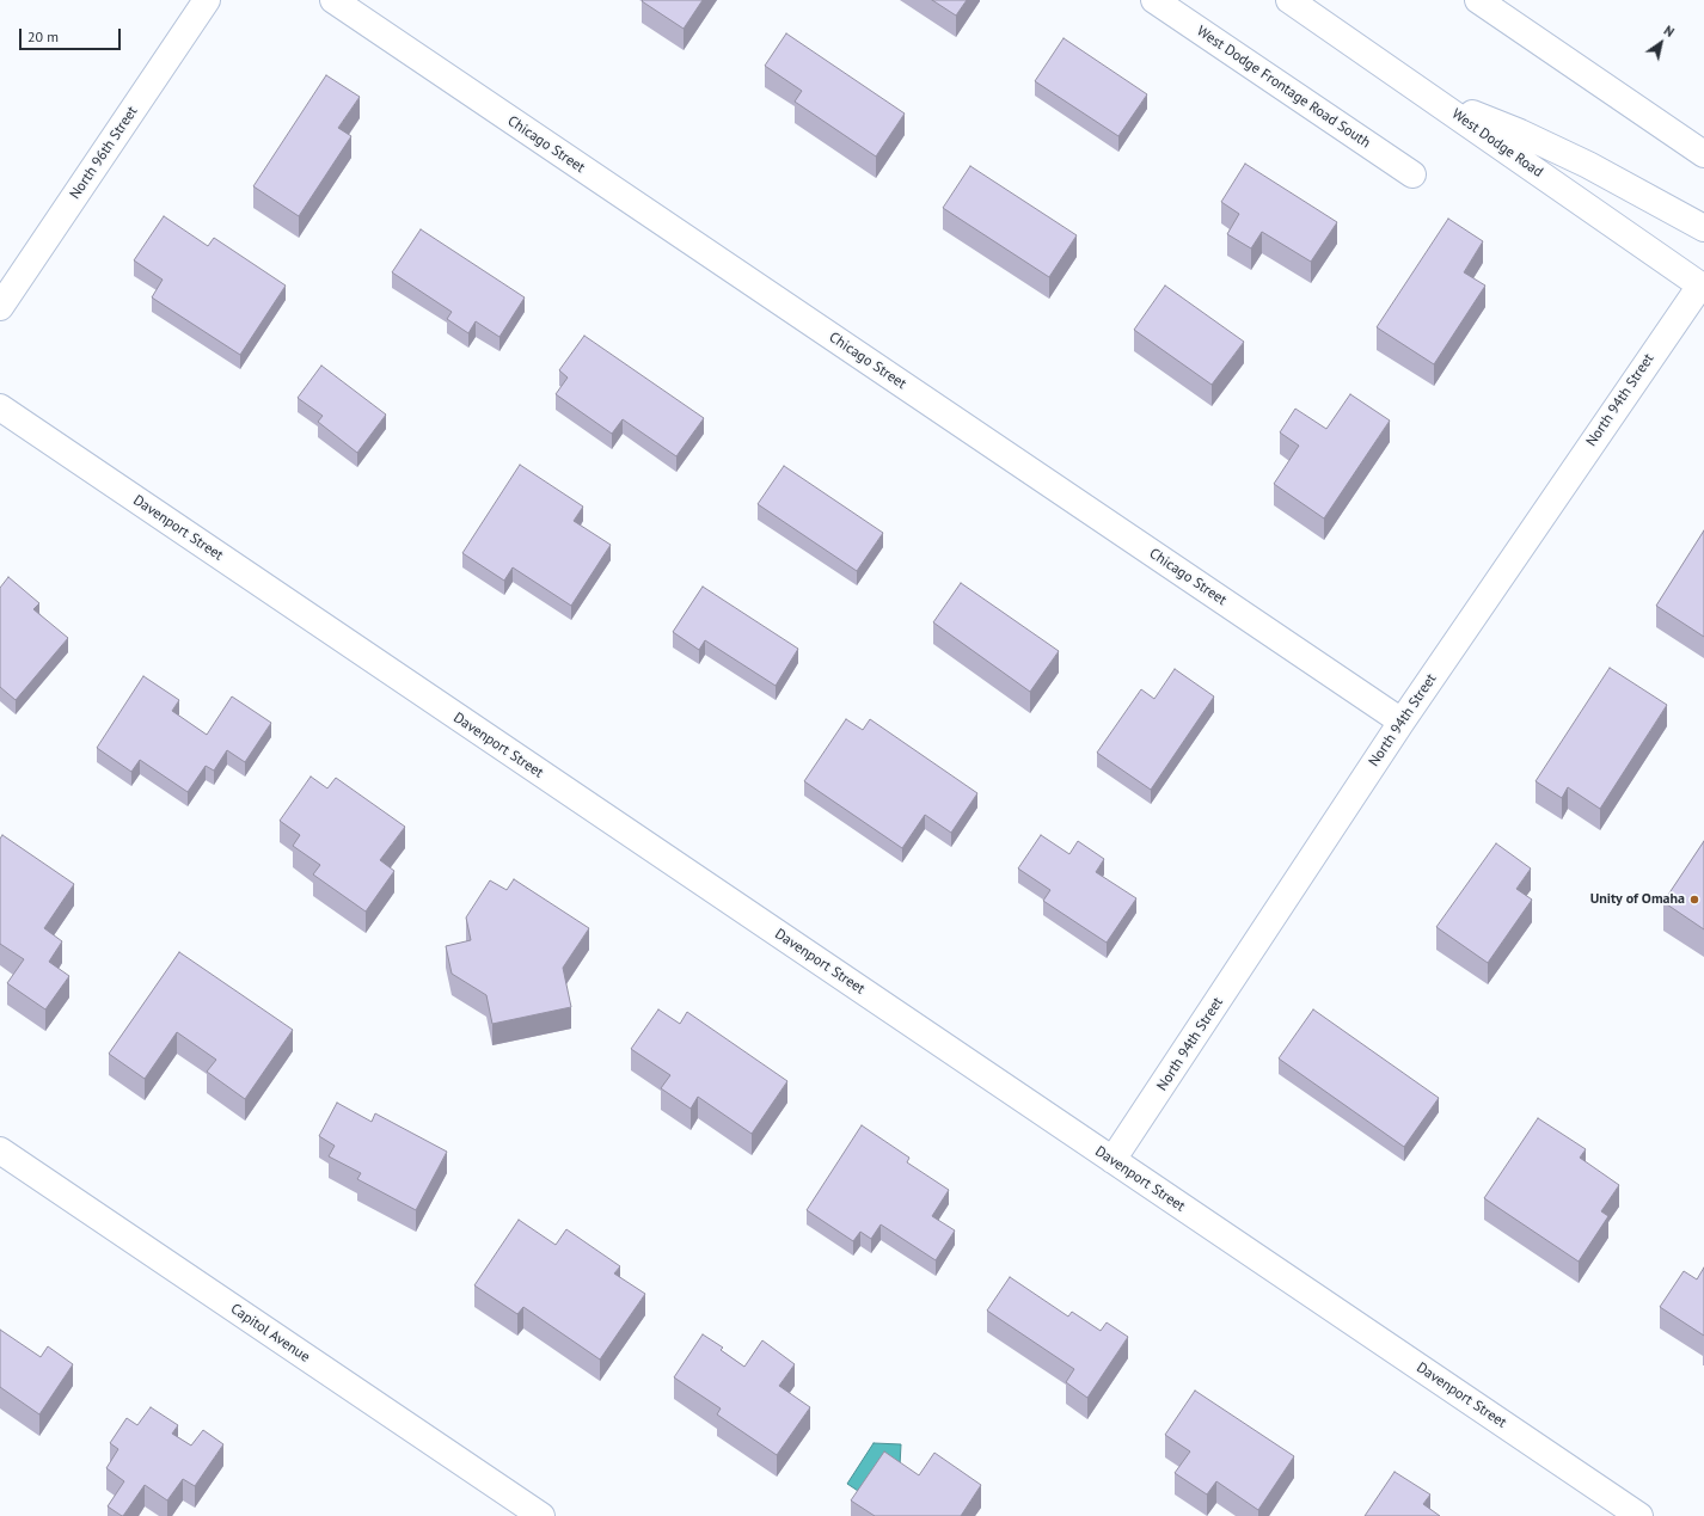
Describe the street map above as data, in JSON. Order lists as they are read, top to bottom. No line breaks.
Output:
{"streets":{"main road":["West Dodge Frontage Road South","West Dodge Road","Chicago Street","North 96th Street","North 94th Street","Davenport Street","Capitol Avenue"]},"crossings":[["West Dodge Road","North 94th Street"],["Chicago Street","North 94th Street"],["North 94th Street","Davenport Street"]],"places":["Unity of Omaha"],"scale_bar":"20 m","north":"top right"}
